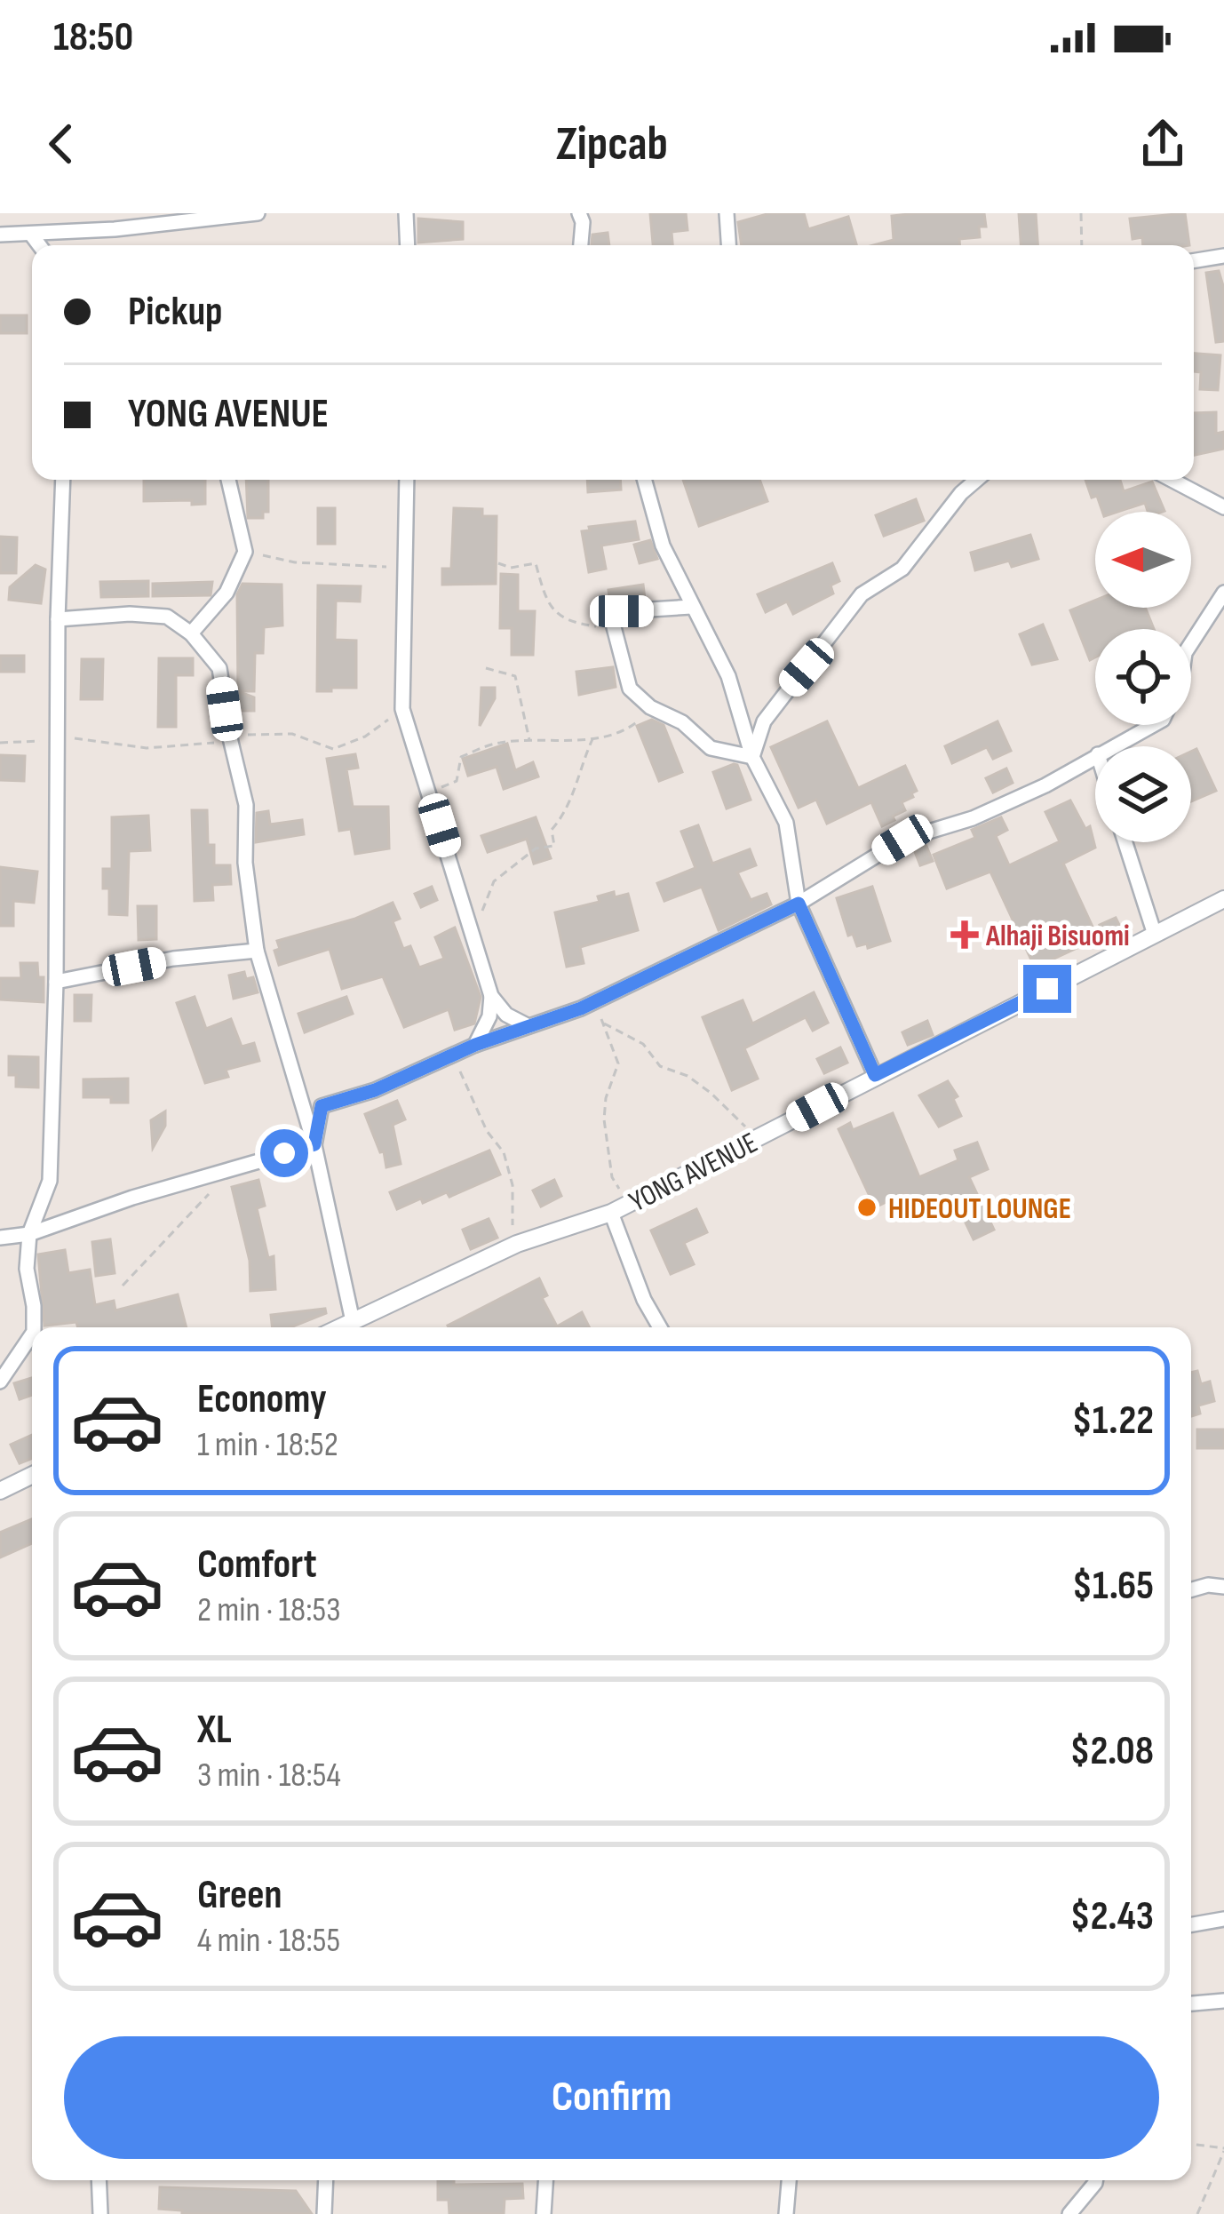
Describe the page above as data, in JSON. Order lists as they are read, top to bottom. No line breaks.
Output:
{"streets":{"street":["YONG AVENUE"]},"places":{"health":["Alhaji Bisuomi"],"other":["HIDEOUT LOUNGE"]},"north":"left","page":{"status":"18:50","header":"Zipcab","banner":["Pickup","YONG AVENUE"],"list":[{"name":"Economy","note":"1 min · 18:52","value":"$1.22"},{"name":"Comfort","note":"2 min · 18:53","value":"$1.65"},{"name":"XL","note":"3 min · 18:54","value":"$2.08"},{"name":"Green","note":"4 min · 18:55","value":"$2.43"}],"buttons":"Confirm"}}
